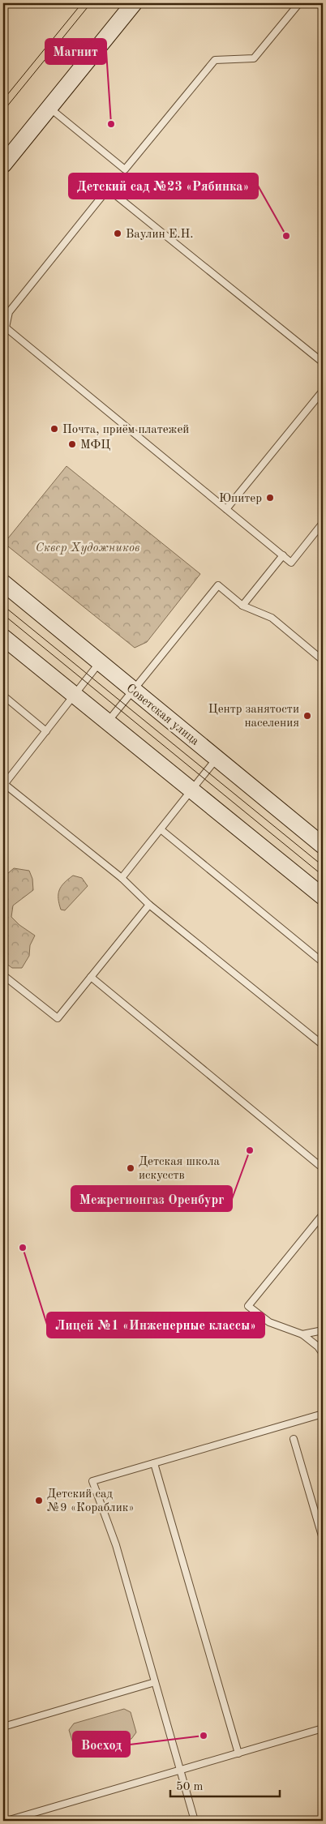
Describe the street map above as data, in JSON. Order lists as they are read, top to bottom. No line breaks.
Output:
{"streets":{"main road":["Советская улица"]},"parks":["Сквер Художников"],"places":["Магнит","Ваулин Е.Н.","Детский сад №23 «Рябинка»","Почта, приём платежей","МФЦ","Юпитер","Центр занятости населения","Межрегионгаз Оренбург","Детская школа искусств","Лицей №1 «Инженерные классы»","Детский сад №9 «Кораблик»","Восход"],"scale_bar":"50 m"}
